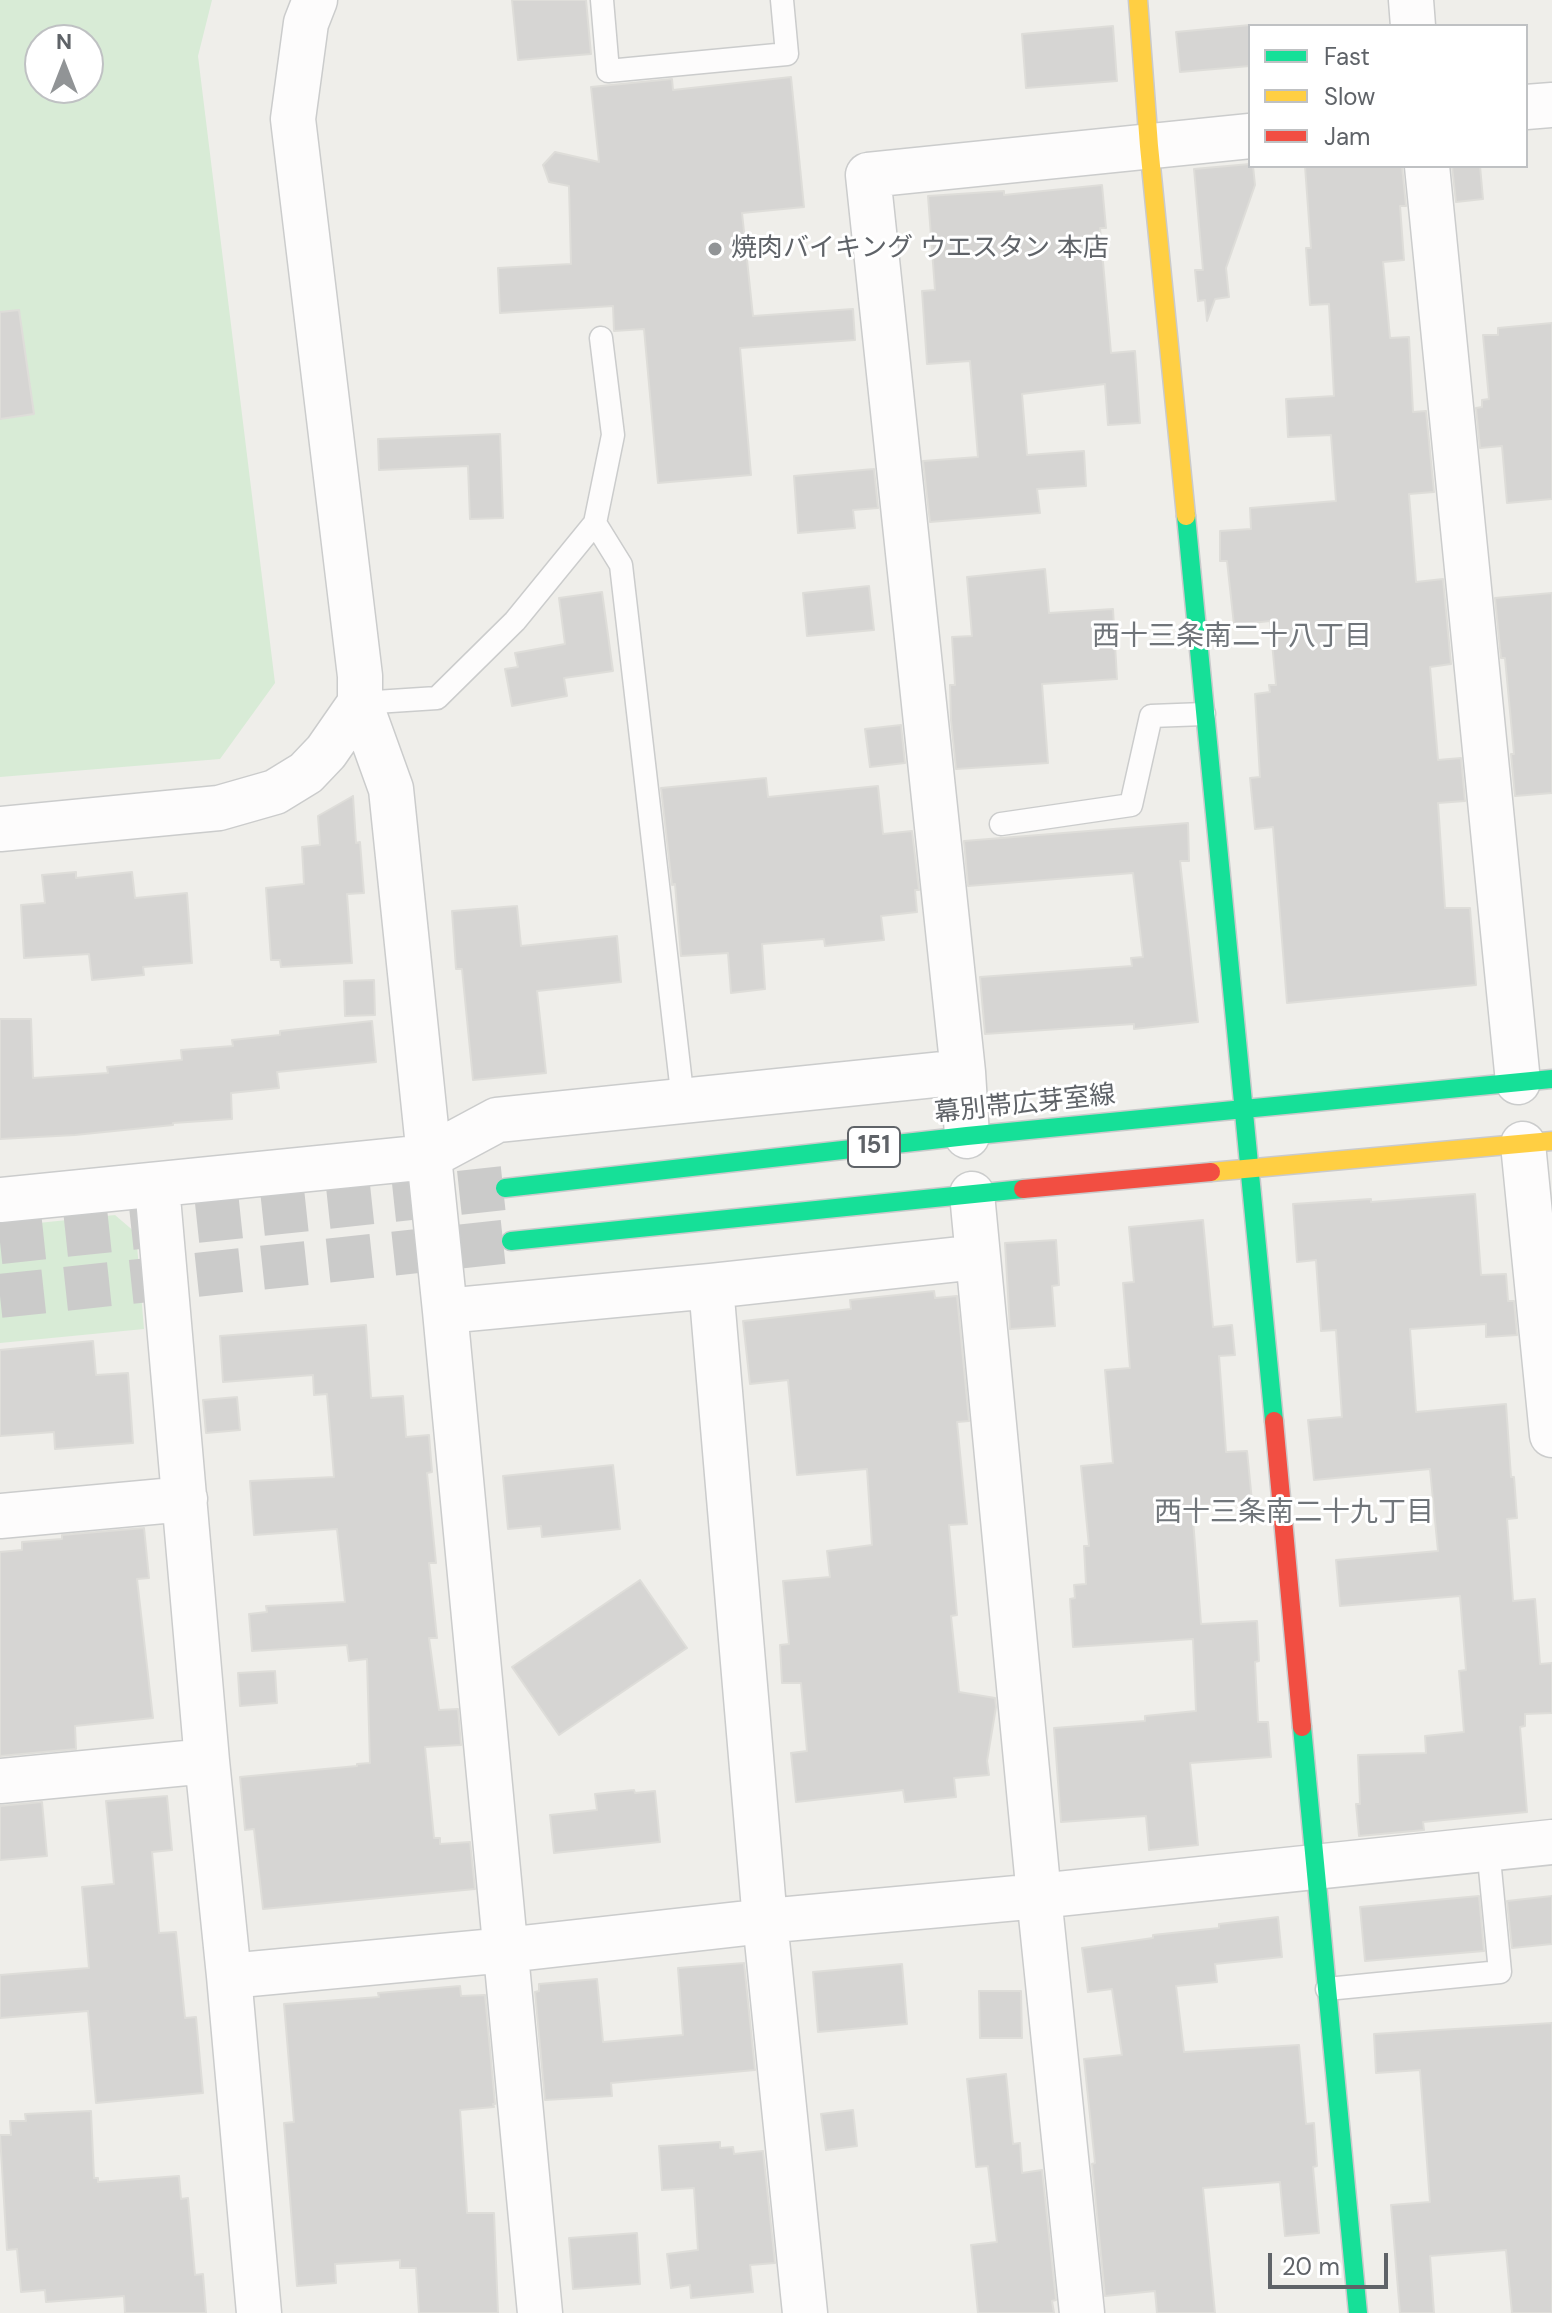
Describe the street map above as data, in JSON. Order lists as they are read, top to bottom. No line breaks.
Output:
{"streets":{"street":["幕別帯広芽室線","151"]},"districts":["西十三条南二十八丁目","西十三条南二十九丁目"],"places":["焼肉バイキング ウエスタン 本店"],"legend":["Fast","Slow","Jam"],"scale_bar":"20 m","north":"top"}
